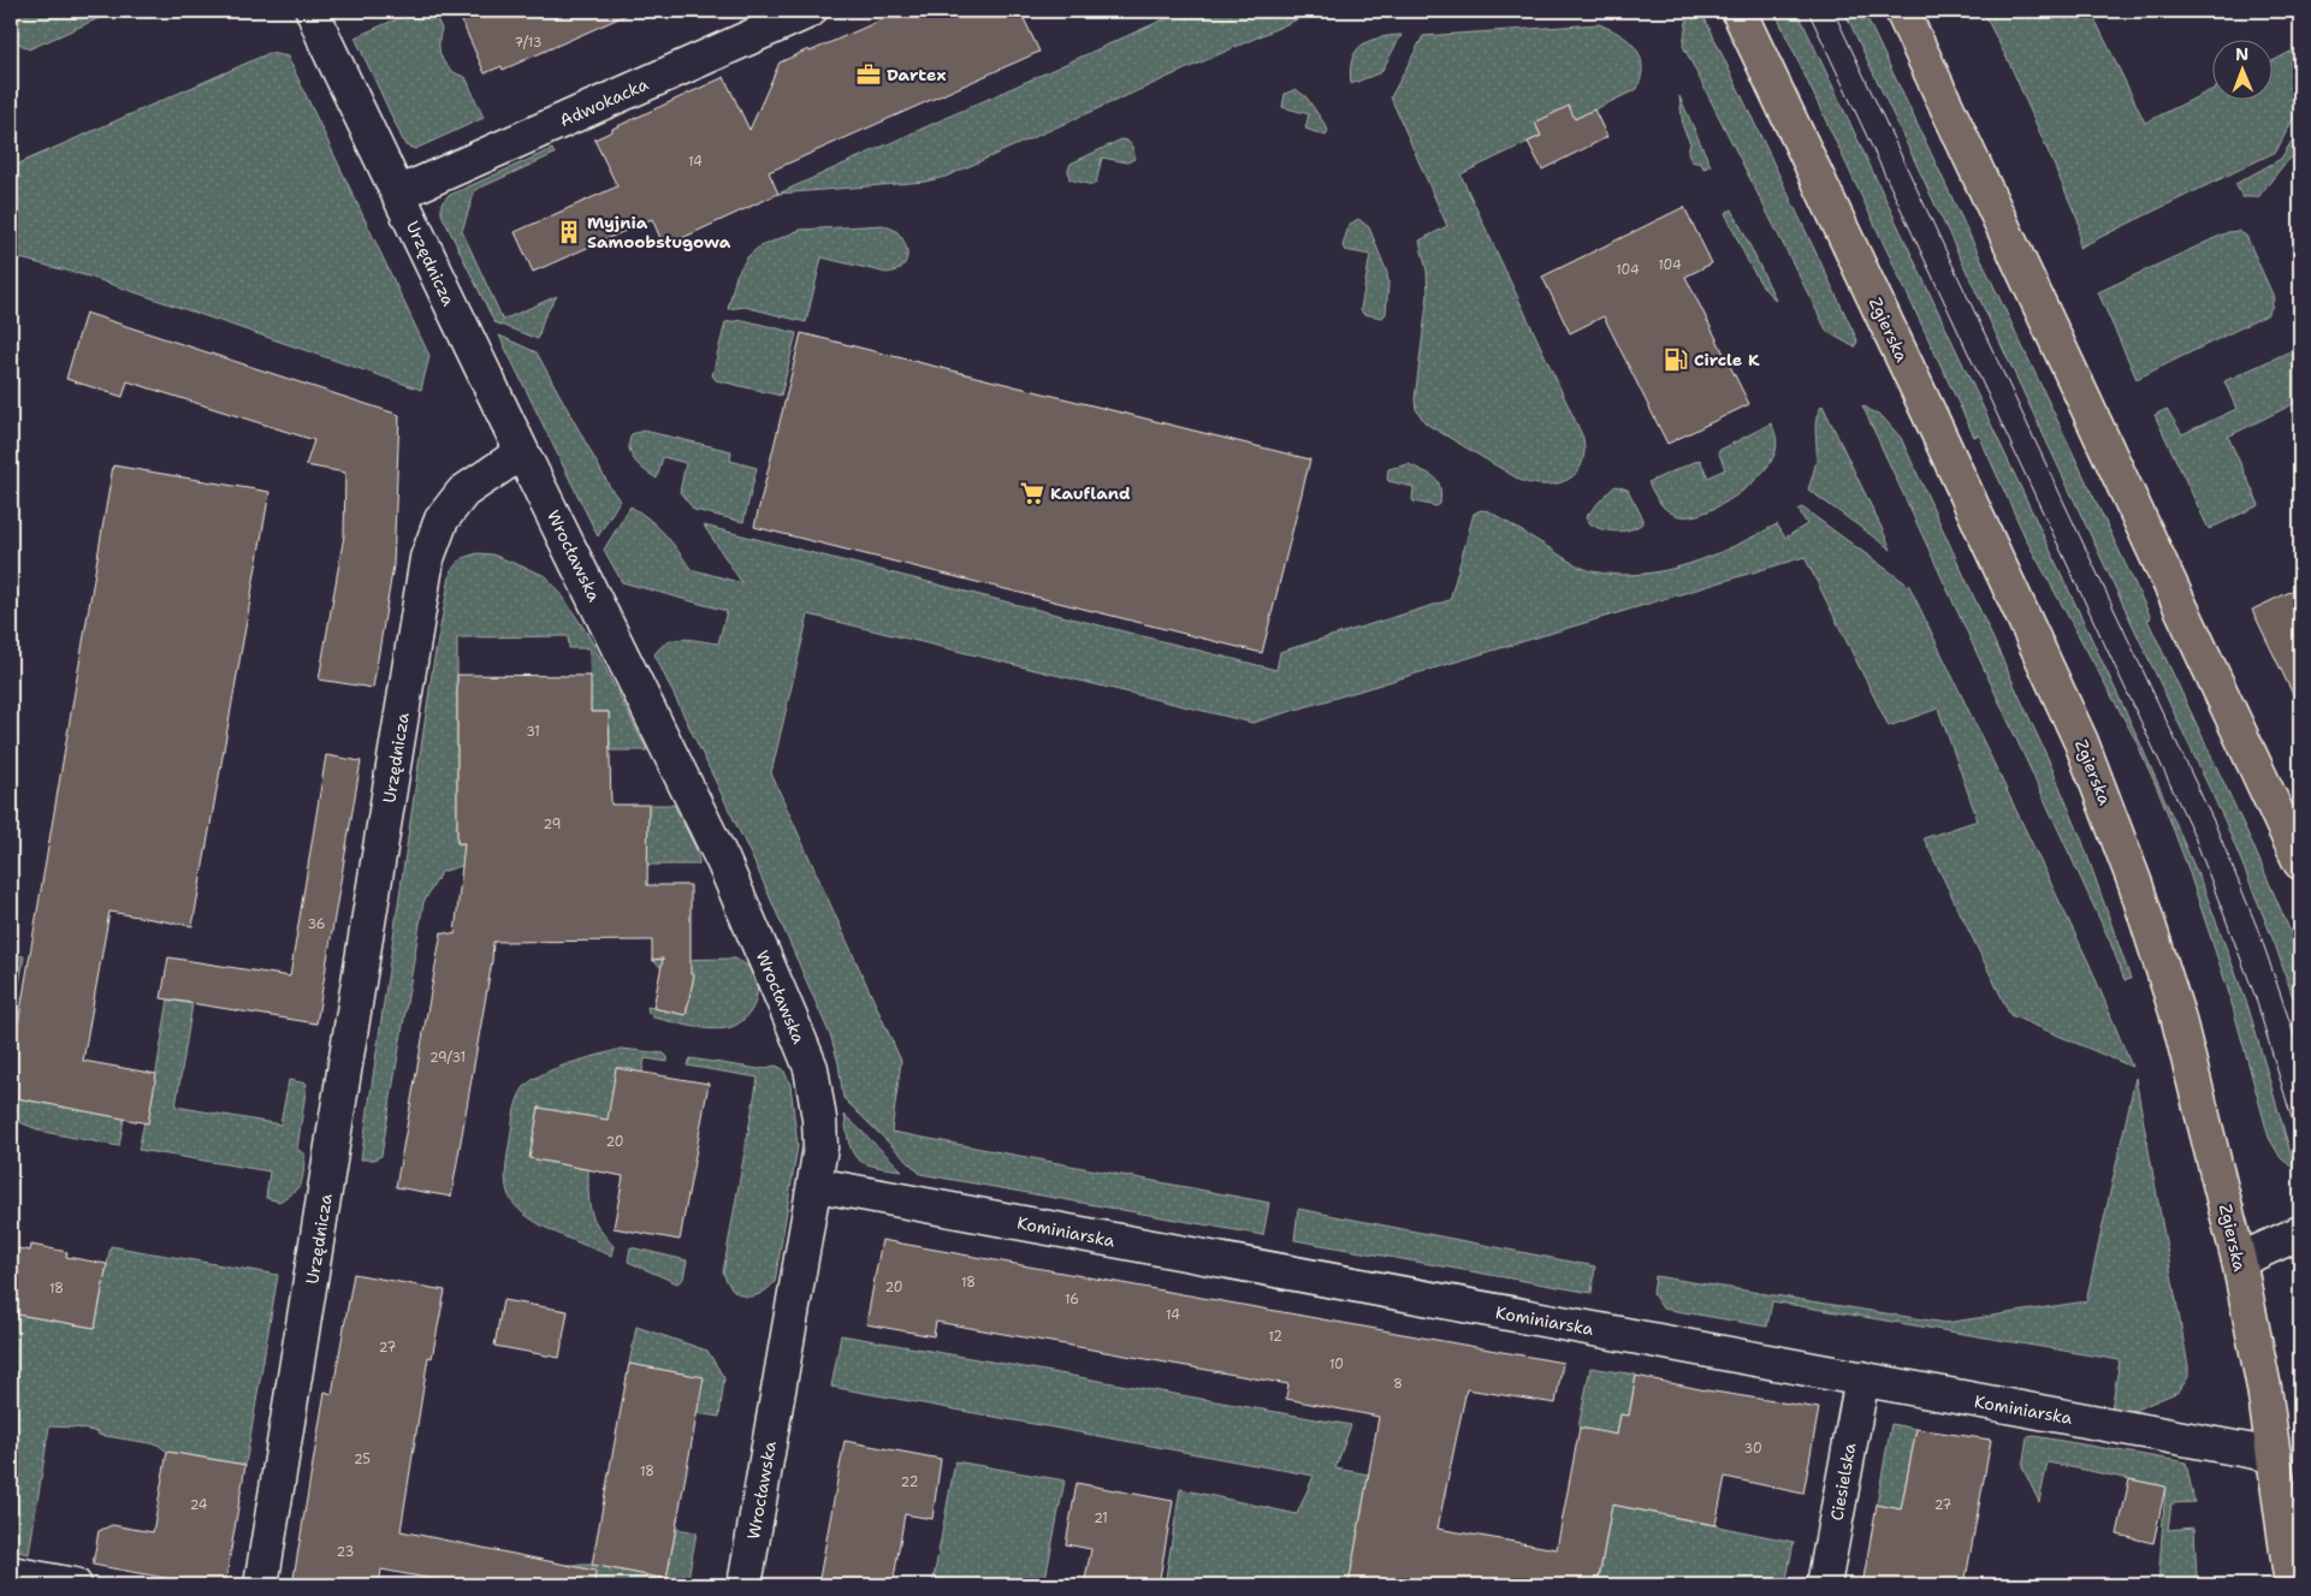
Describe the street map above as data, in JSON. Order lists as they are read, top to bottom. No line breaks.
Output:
{"streets":{"main road":["Zgierska"],"street":["Adwokacka","Urzędnicza","Wrocławska","Kominiarska","Ciesielska"]},"crossings":[["Adwokacka","Urzędnicza"],["Urzędnicza","Wrocławska"],["Zgierska","Kominiarska"],["Wrocławska","Kominiarska"],["Kominiarska","Ciesielska"]],"places":{"office":["Dartex"],"building":["Myjnia Samoobsługowa"],"fuel station":["Circle K"],"supermarket":["Kaufland"]},"house_numbers":["7/13","14","104","104","31","29","36","29/31","20","18","20","18","16","14","12","27","10","8","30","25","18","22","24","27","21","23"],"north":"top"}
